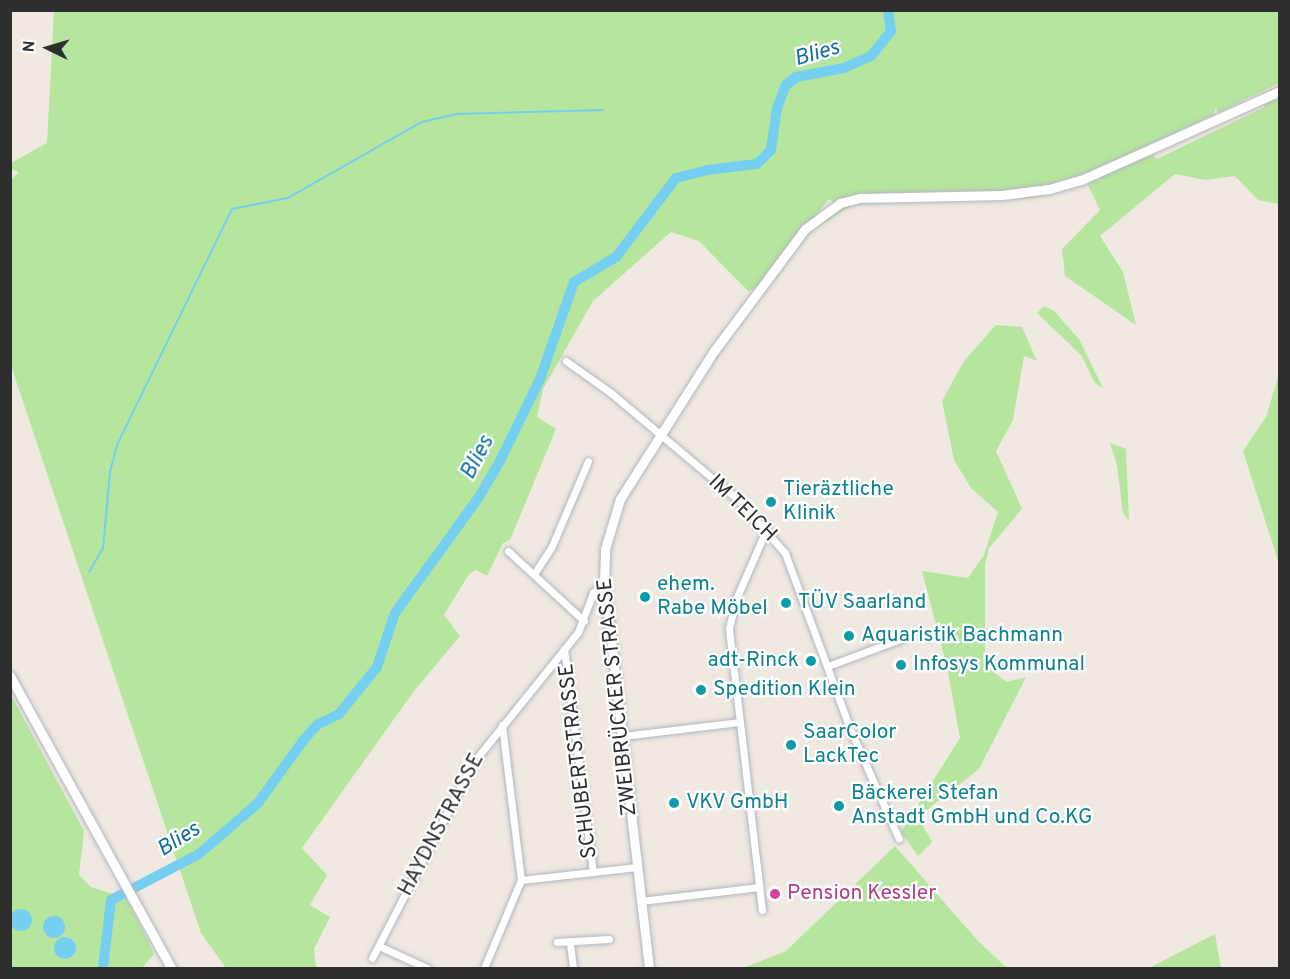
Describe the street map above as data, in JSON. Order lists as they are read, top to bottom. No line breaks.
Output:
{"streets":{"street":["IM TEICH","ZWEIBRÜCKER STRASSE","SCHUBERTSTRASSE","HAYDNSTRASSE"]},"crossings":[["IM TEICH","ZWEIBRÜCKER STRASSE"],["ZWEIBRÜCKER STRASSE","HAYDNSTRASSE"],["SCHUBERTSTRASSE","HAYDNSTRASSE"]],"water":["Blies"],"places":["Tieräztliche Klinik","ehem. Rabe Möbel","TÜV Saarland","Aquaristik Bachmann","adt-Rinck","Infosys Kommunal","Spedition Klein","SaarColor LackTec","VKV GmbH","Bäckerei Stefan Anstadt GmbH und Co.KG","Pension Kessler"],"north":"left"}
